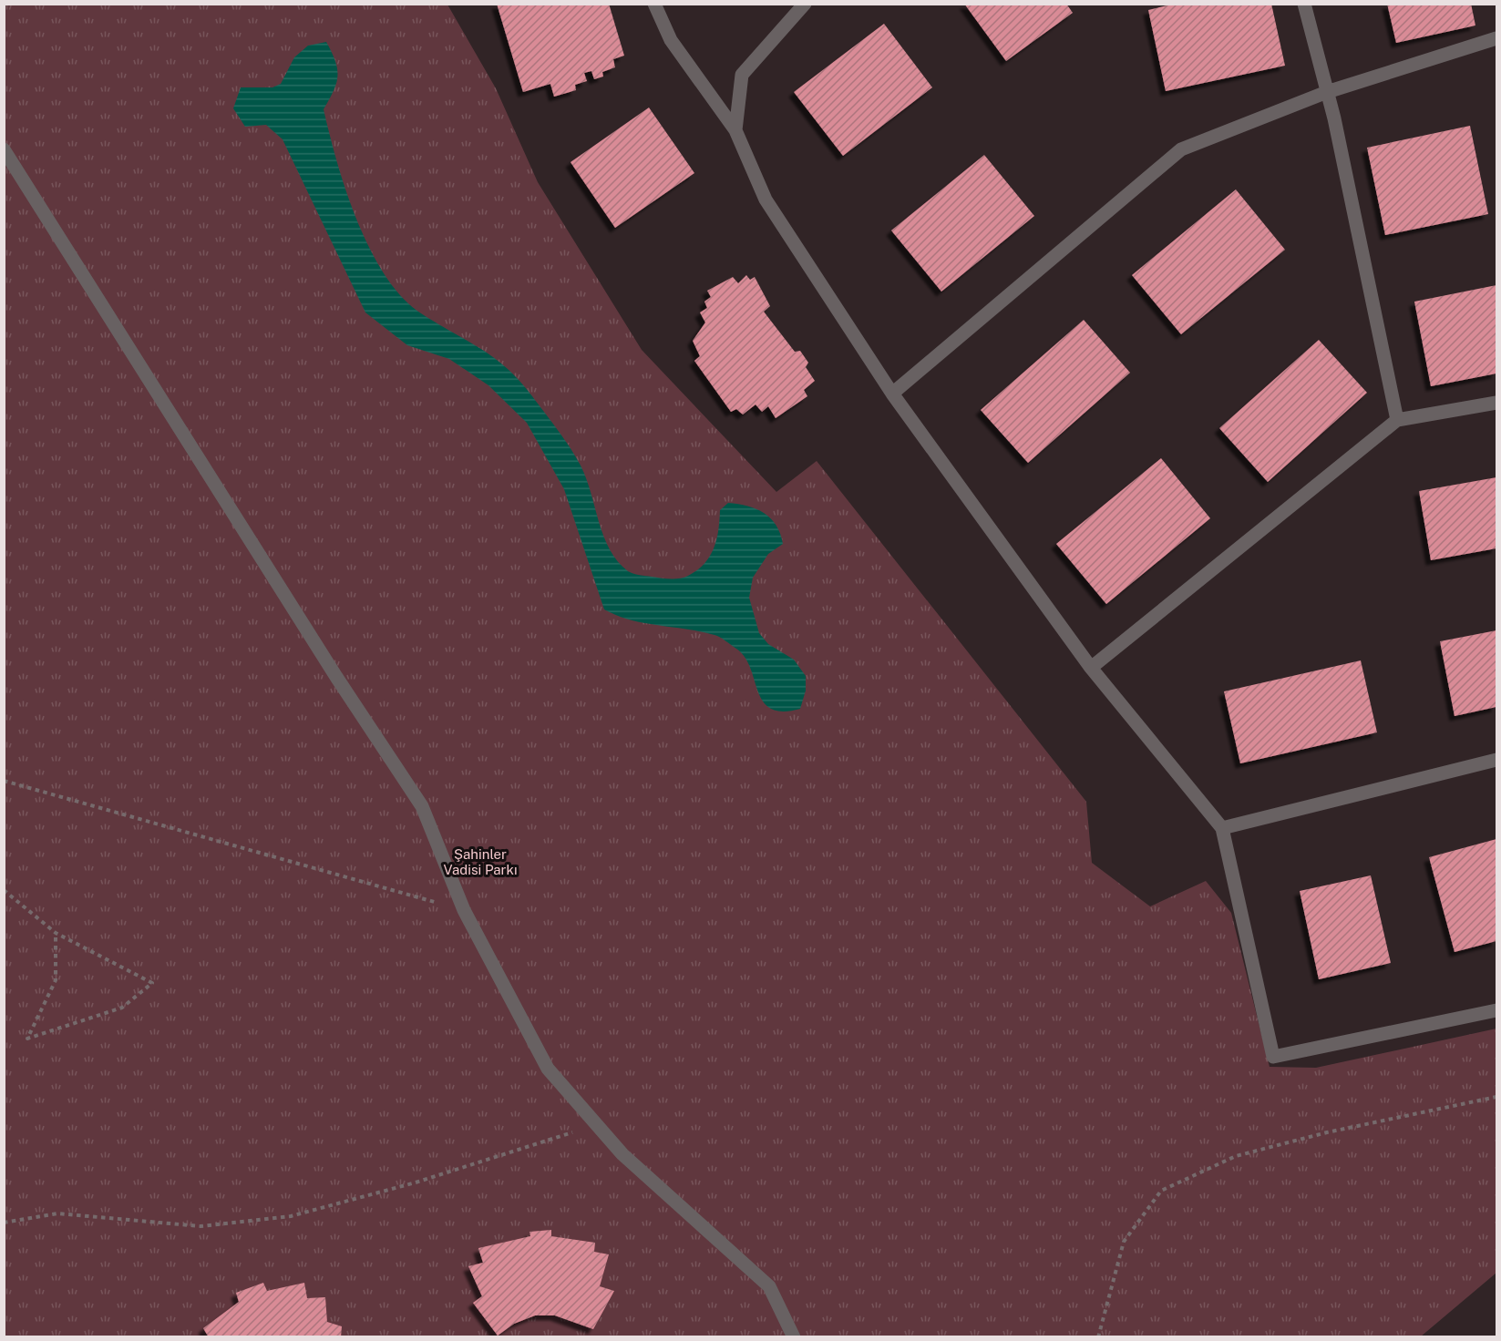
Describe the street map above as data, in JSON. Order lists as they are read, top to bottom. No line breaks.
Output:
{"parks":["Şahinler Vadisi Parkı"]}
